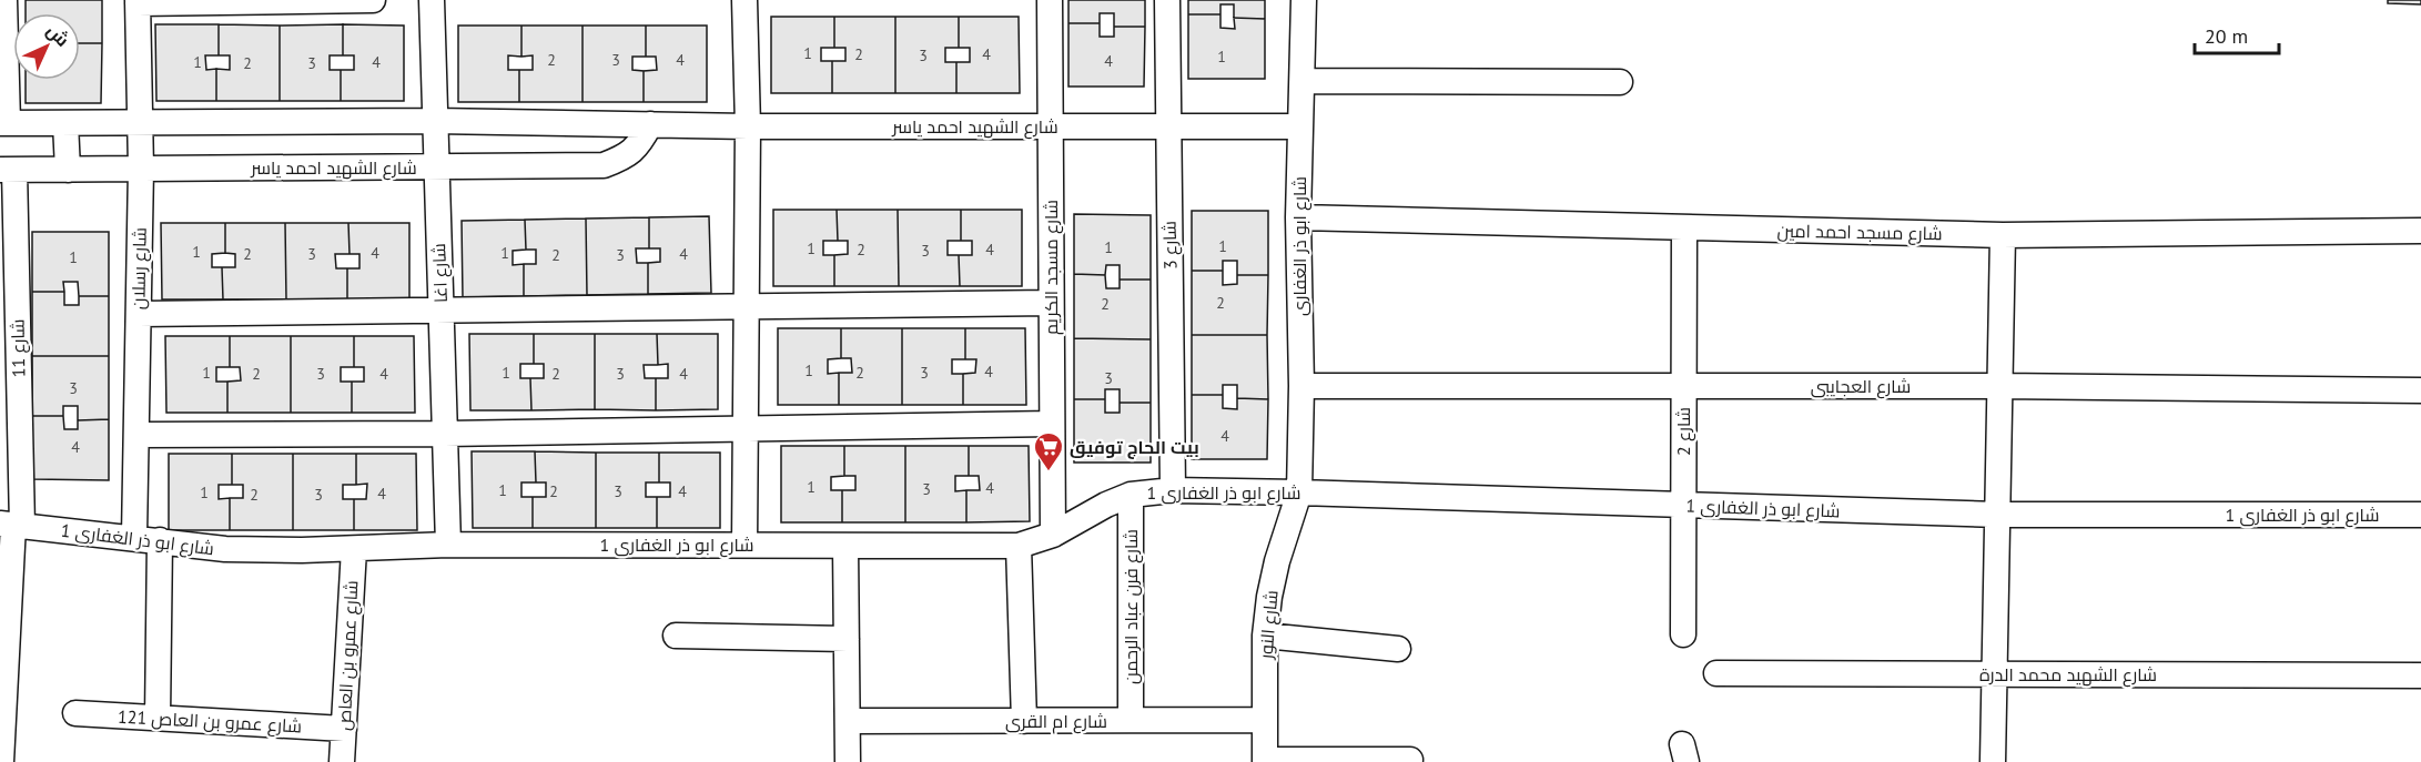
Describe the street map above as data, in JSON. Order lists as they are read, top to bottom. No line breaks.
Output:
{"streets":{"street":["شارع الشهيد احمد ياسر","شارع مسجد احمد امين","شارع 3","شارع ابو ذر الغفارى","شارع مسجد الكريم","شارع رسلان","شارع اغا","شارع 11","شارع العجايبى","شارع 2","شارع ابو ذر الغفارى 1","شارع فرن عباد الرحمن","شارع النور","شارع عمرو بن العاص","شارع الشهيد محمد الدرة","شارع عمرو بن العاص 121","شارع ام القرى"]},"crossings":[["شارع الشهيد احمد ياسر","شارع 3"],["شارع الشهيد احمد ياسر","شارع ابو ذر الغفارى"],["شارع الشهيد احمد ياسر","شارع مسجد الكريم"],["شارع الشهيد احمد ياسر","شارع رسلان"],["شارع الشهيد احمد ياسر","شارع اغا"],["شارع الشهيد احمد ياسر","شارع 11"],["شارع مسجد احمد امين","شارع ابو ذر الغفارى"],["شارع مسجد احمد امين","شارع 2"],["شارع 3","شارع ابو ذر الغفارى 1"],["شارع ابو ذر الغفارى","شارع العجايبى"],["شارع ابو ذر الغفارى","شارع ابو ذر الغفارى 1"],["شارع ابو ذر الغفارى","شارع النور"],["شارع مسجد الكريم","شارع ابو ذر الغفارى 1"],["شارع رسلان","شارع ابو ذر الغفارى 1"],["شارع رسلان","شارع عمرو بن العاص 121"],["شارع اغا","شارع ابو ذر الغفارى 1"],["شارع 11","شارع ابو ذر الغفارى 1"],["شارع العجايبى","شارع 2"],["شارع 2","شارع ابو ذر الغفارى 1"],["شارع ابو ذر الغفارى 1","شارع فرن عباد الرحمن"],["شارع ابو ذر الغفارى 1","شارع النور"],["شارع ابو ذر الغفارى 1","شارع عمرو بن العاص"],["شارع فرن عباد الرحمن","شارع ام القرى"],["شارع النور","شارع ام القرى"],["شارع عمرو بن العاص","شارع عمرو بن العاص 121"]],"places":{"supermarket":["بيت الحاج توفيق"]},"house_numbers":["1","2","4","3","1","2","3","4","4","1","4","2","3","1","1","1","2","4","3","1","4","1","2","3","4","2","3","1","2","2","1","4","1","1","2","3","2","3","4","2","3","4","3","3","4","4","1","4","3","1","2","3","4","1","4","2","3"],"scale_bar":"20 m","north":"top right"}
